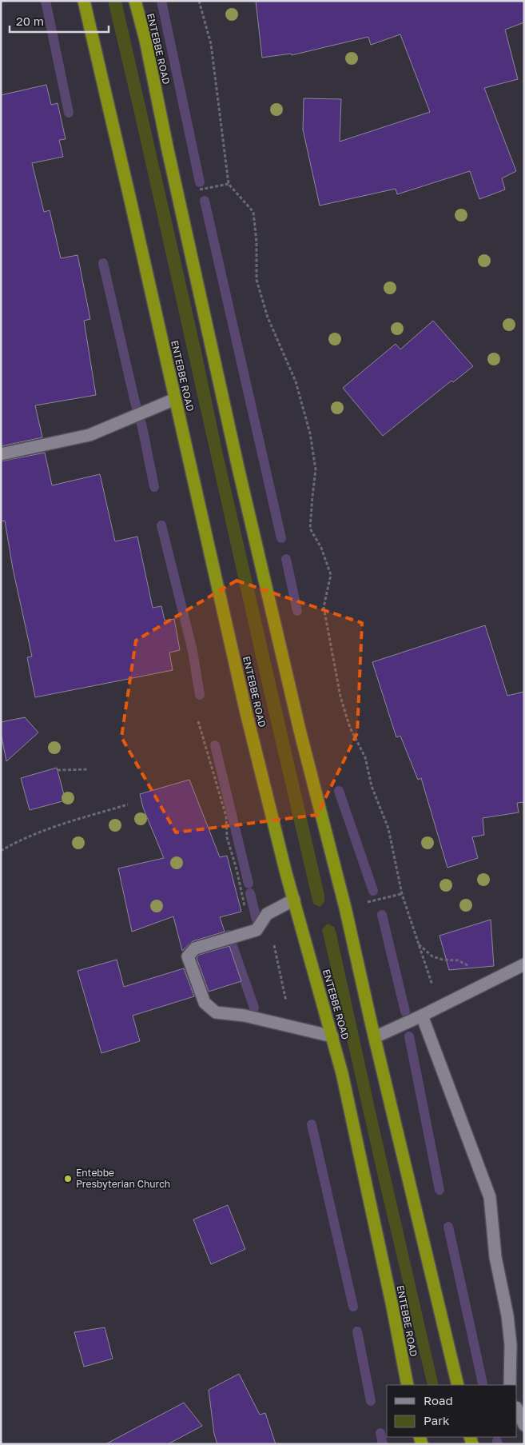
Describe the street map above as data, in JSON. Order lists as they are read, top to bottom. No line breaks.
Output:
{"streets":{"highway":["ENTEBBE ROAD"]},"places":["Entebbe Presbyterian Church"],"legend":["Road","Park"],"scale_bar":"20 m"}
